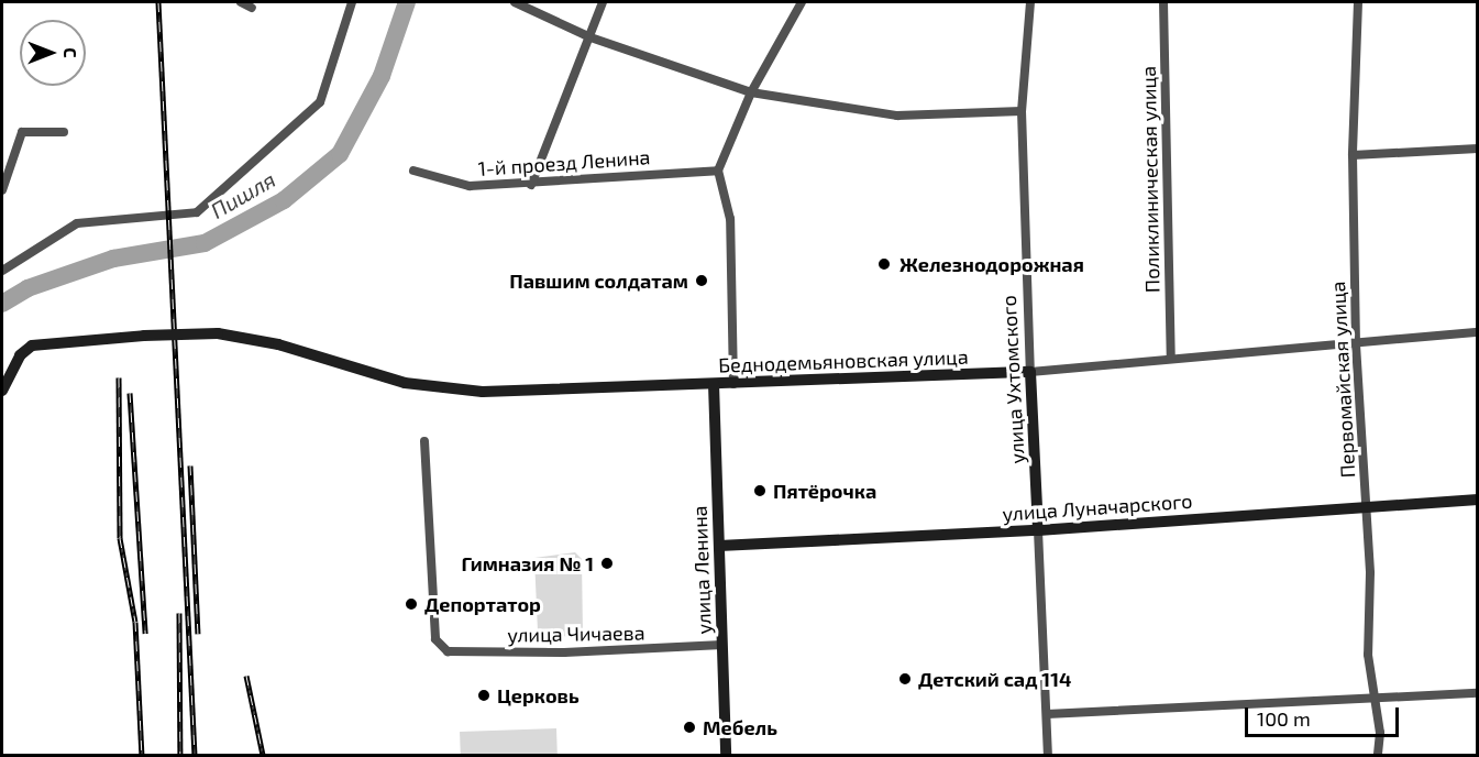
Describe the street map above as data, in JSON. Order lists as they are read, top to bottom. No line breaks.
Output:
{"streets":{"main road":["Беднодемьяновская улица","улица Ухтомского","улица Луначарского","улица Ленина"],"street":["1-й проезд Ленина","Поликлиническая улица","Первомайская улица","улица Чичаева"]},"crossings":[["Поликлиническая улица","Беднодемьяновская улица"],["Беднодемьяновская улица","улица Ухтомского"],["Беднодемьяновская улица","Первомайская улица"],["Беднодемьяновская улица","улица Ленина"],["улица Ухтомского","улица Луначарского"],["Первомайская улица","улица Луначарского"],["улица Луначарского","улица Ленина"],["улица Ленина","улица Чичаева"]],"water":["Пишля"],"places":["Железнодорожная","Павшим солдатам","Пятёрочка","Гимназия № 1","Депортатор","Детский сад 114","Церковь","Мебель"],"scale_bar":"100 m","north":"right"}
